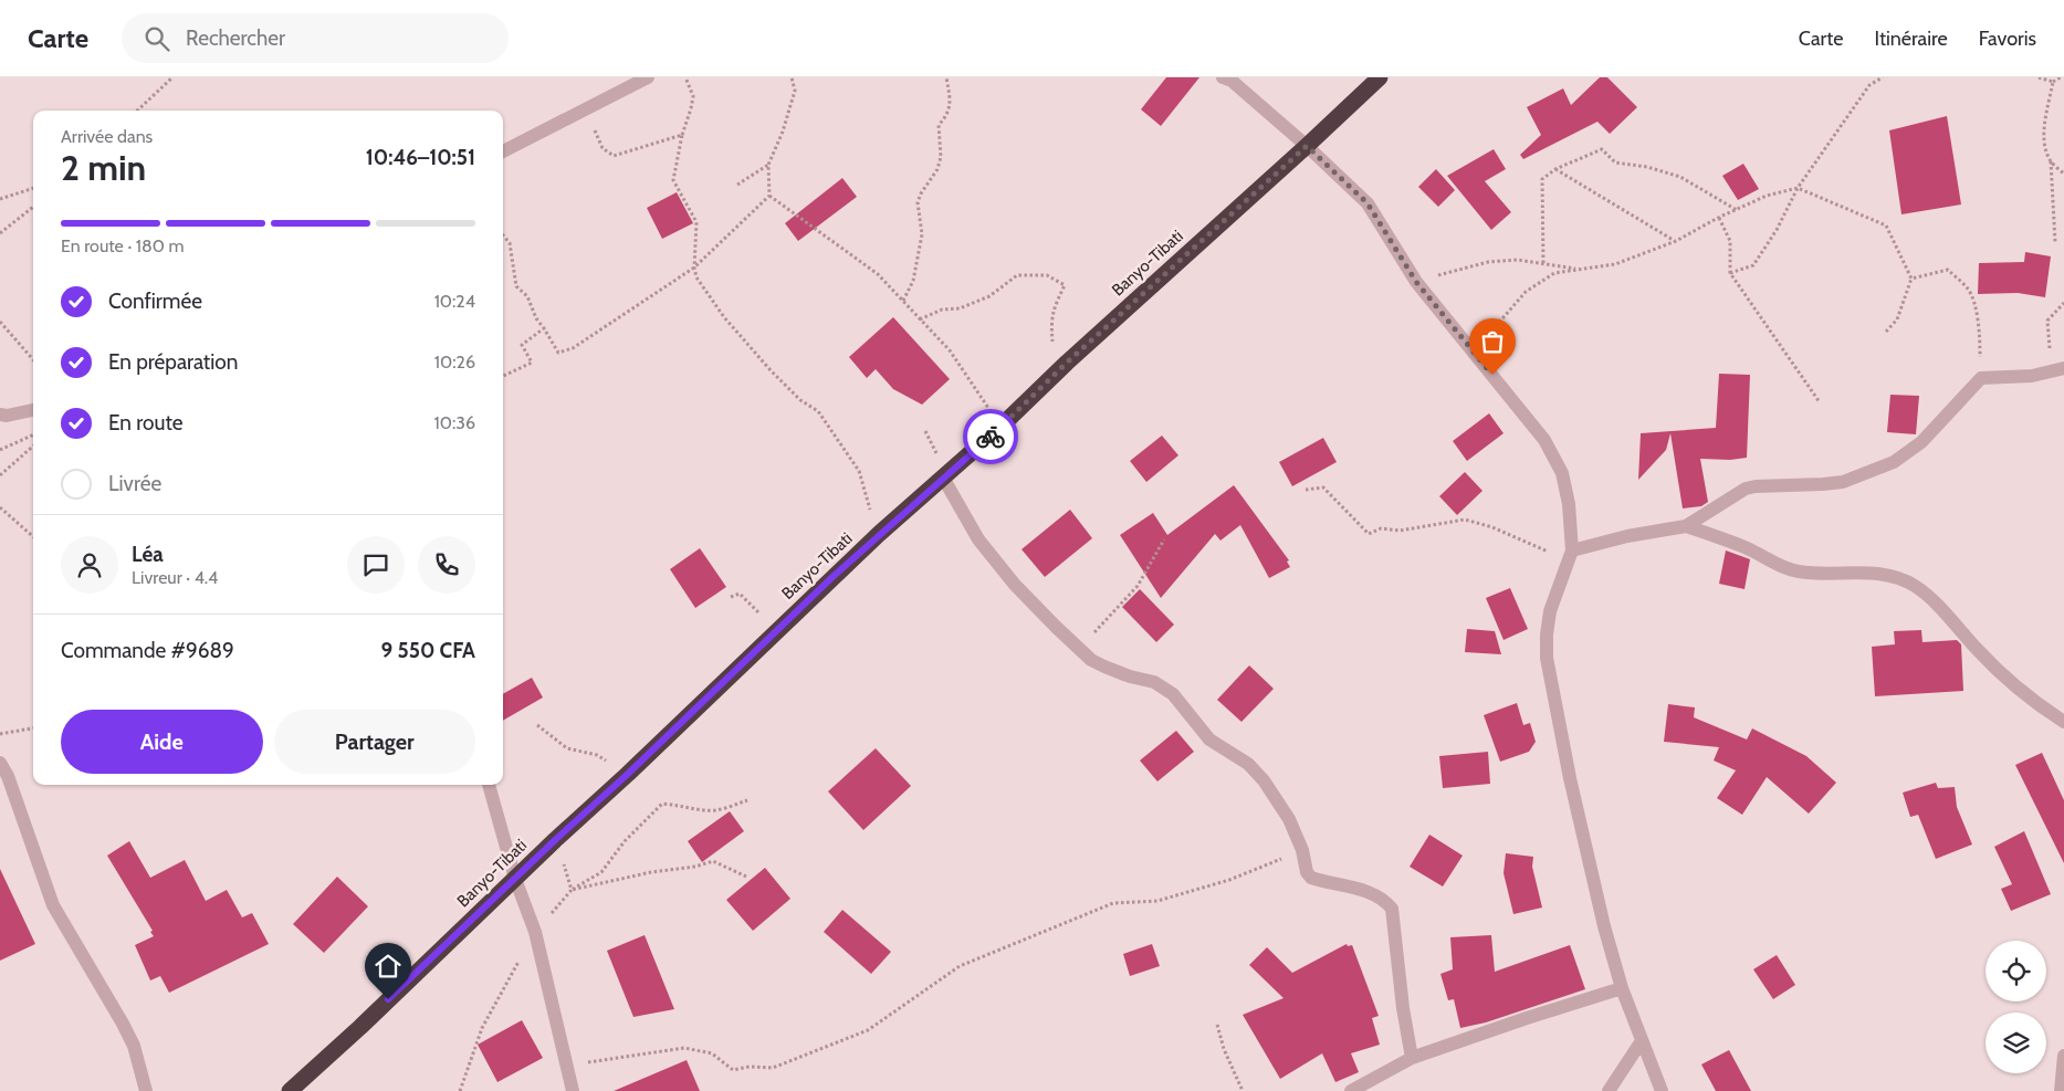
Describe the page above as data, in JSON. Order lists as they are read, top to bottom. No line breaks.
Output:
{"streets":{"highway":["Banyo-Tibati"]},"page":{"header":"Carte","search":"Rechercher","nav":["Carte","Itinéraire","Favoris"],"heading":["2 min","Arrivée dans","10:46–10:51"],"panel":["Léa","Livreur · 4.4","Commande #9689","9 550 CFA"],"bar":"En route · 180 m","list":[["Confirmée","10:24"],["En préparation","10:26"],["En route","10:36"],"Livrée"],"buttons":["Aide","Partager"]}}
